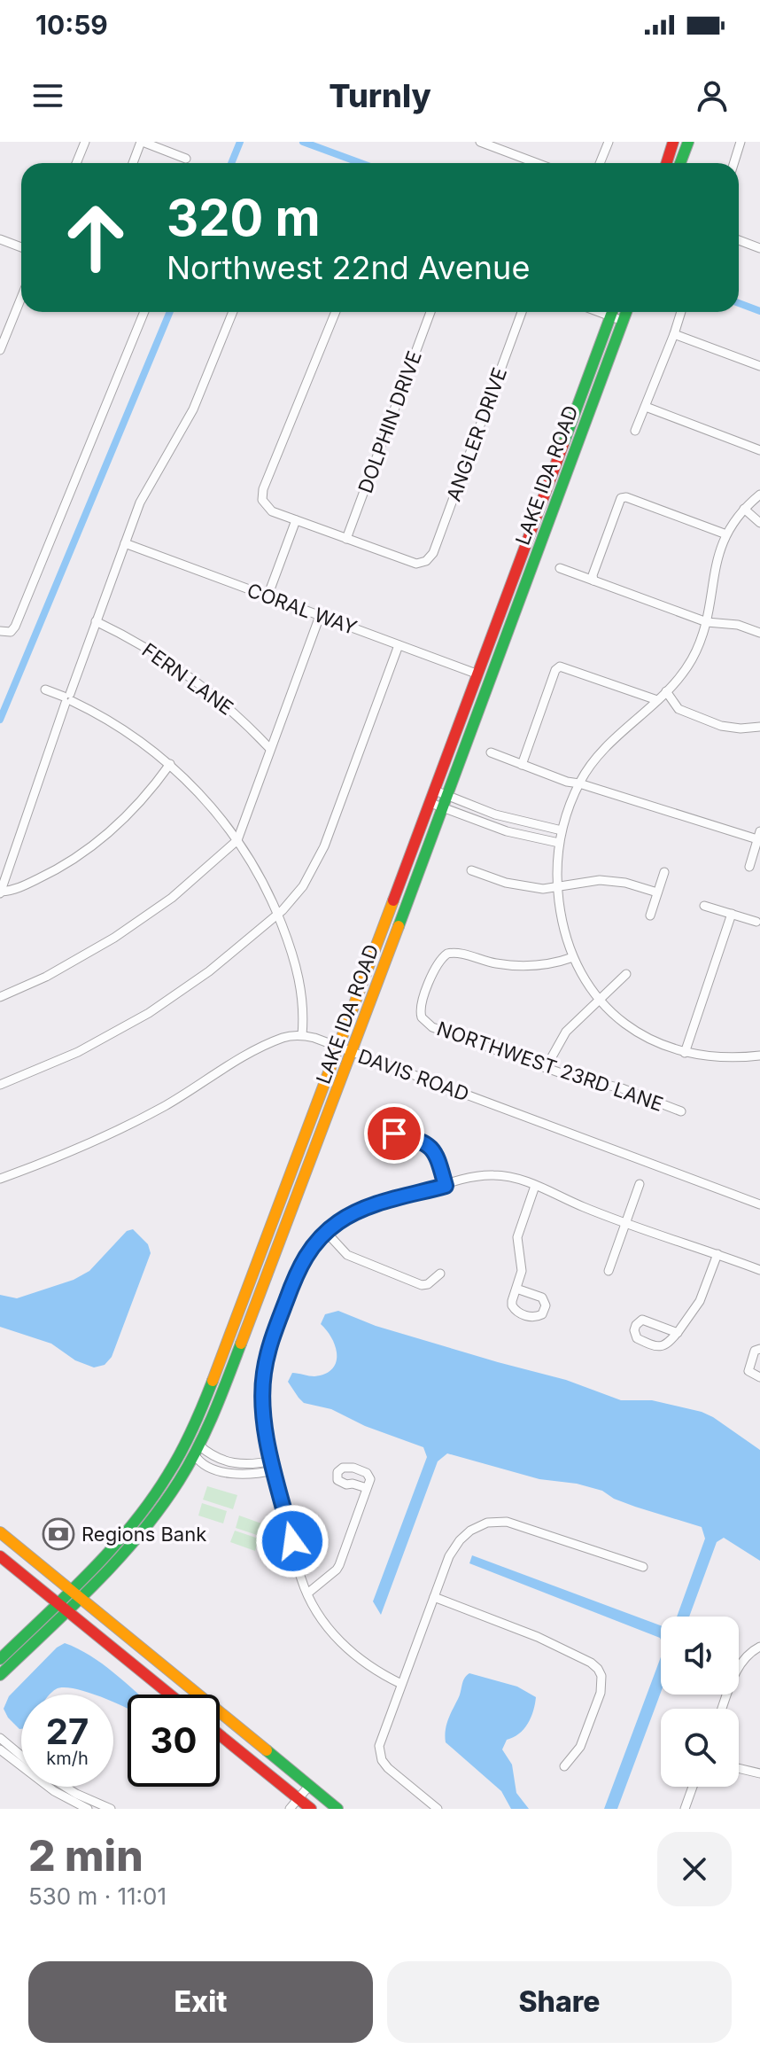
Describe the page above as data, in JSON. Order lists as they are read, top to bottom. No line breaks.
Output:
{"streets":{"street":["DOLPHIN DRIVE","ANGLER DRIVE","LAKE IDA ROAD","CORAL WAY","FERN LANE","NORTHWEST 23RD LANE","DAVIS ROAD"]},"crossings":[["DOLPHIN DRIVE","ANGLER DRIVE"],["LAKE IDA ROAD","CORAL WAY"],["LAKE IDA ROAD","DAVIS ROAD"]],"places":{"bank":["Regions Bank"]},"page":{"status":"10:59","header":"Turnly","turn":["320 m","Northwest 22nd Avenue"],"speed":"27 km/h","limit":"30","heading":["2 min","530 m · 11:01"],"buttons":["Exit","Share"]}}
